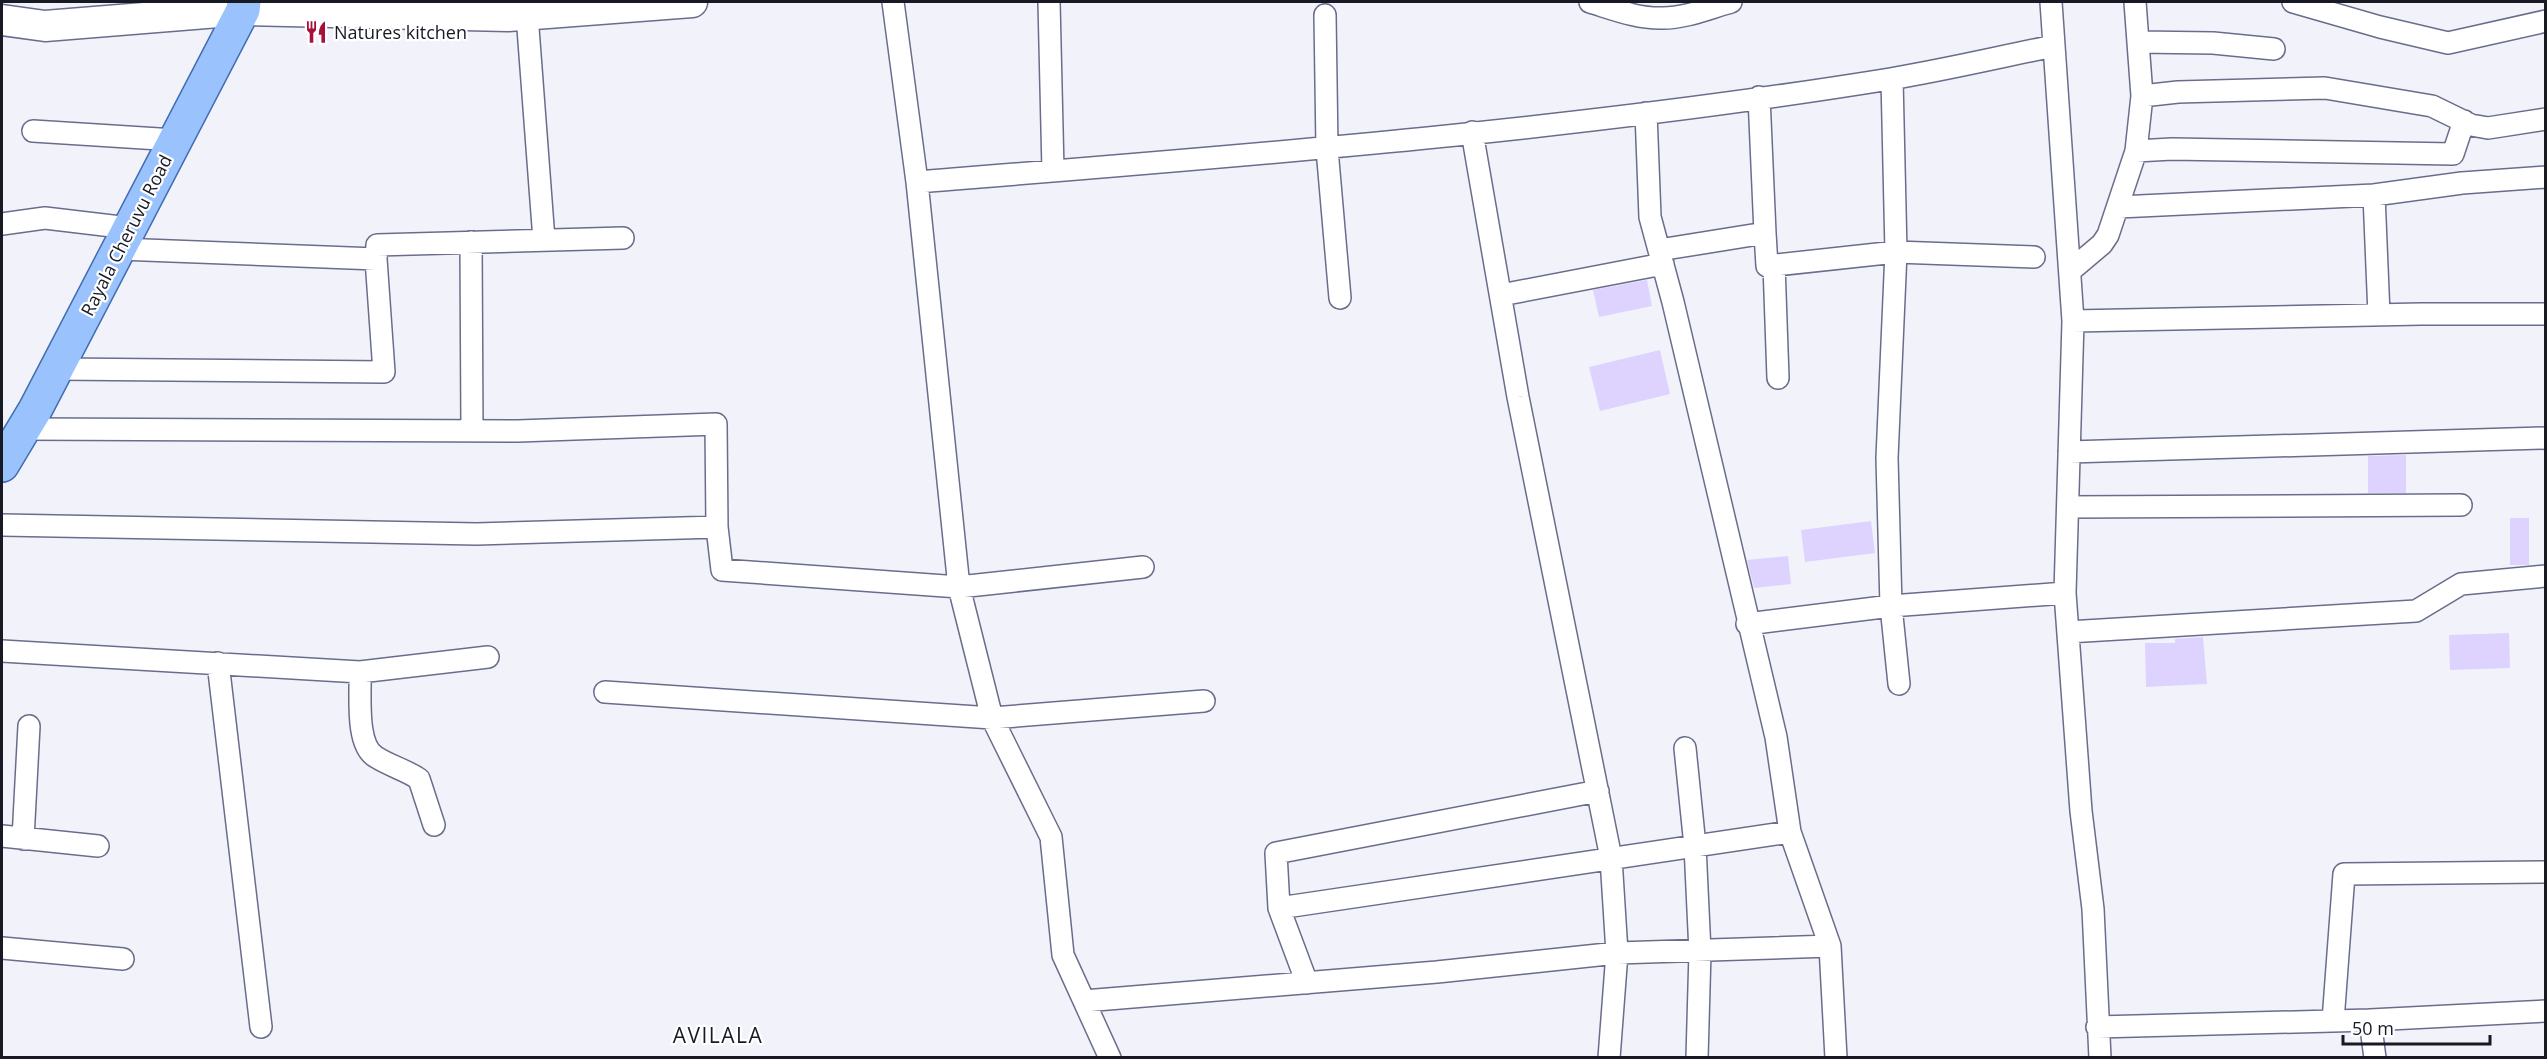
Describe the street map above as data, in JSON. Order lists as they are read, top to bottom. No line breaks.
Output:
{"streets":{"main road":["Rayala Cheruvu Road"]},"districts":["AVILALA"],"places":{"restaurant":["Natures kitchen"]},"scale_bar":"50 m"}
